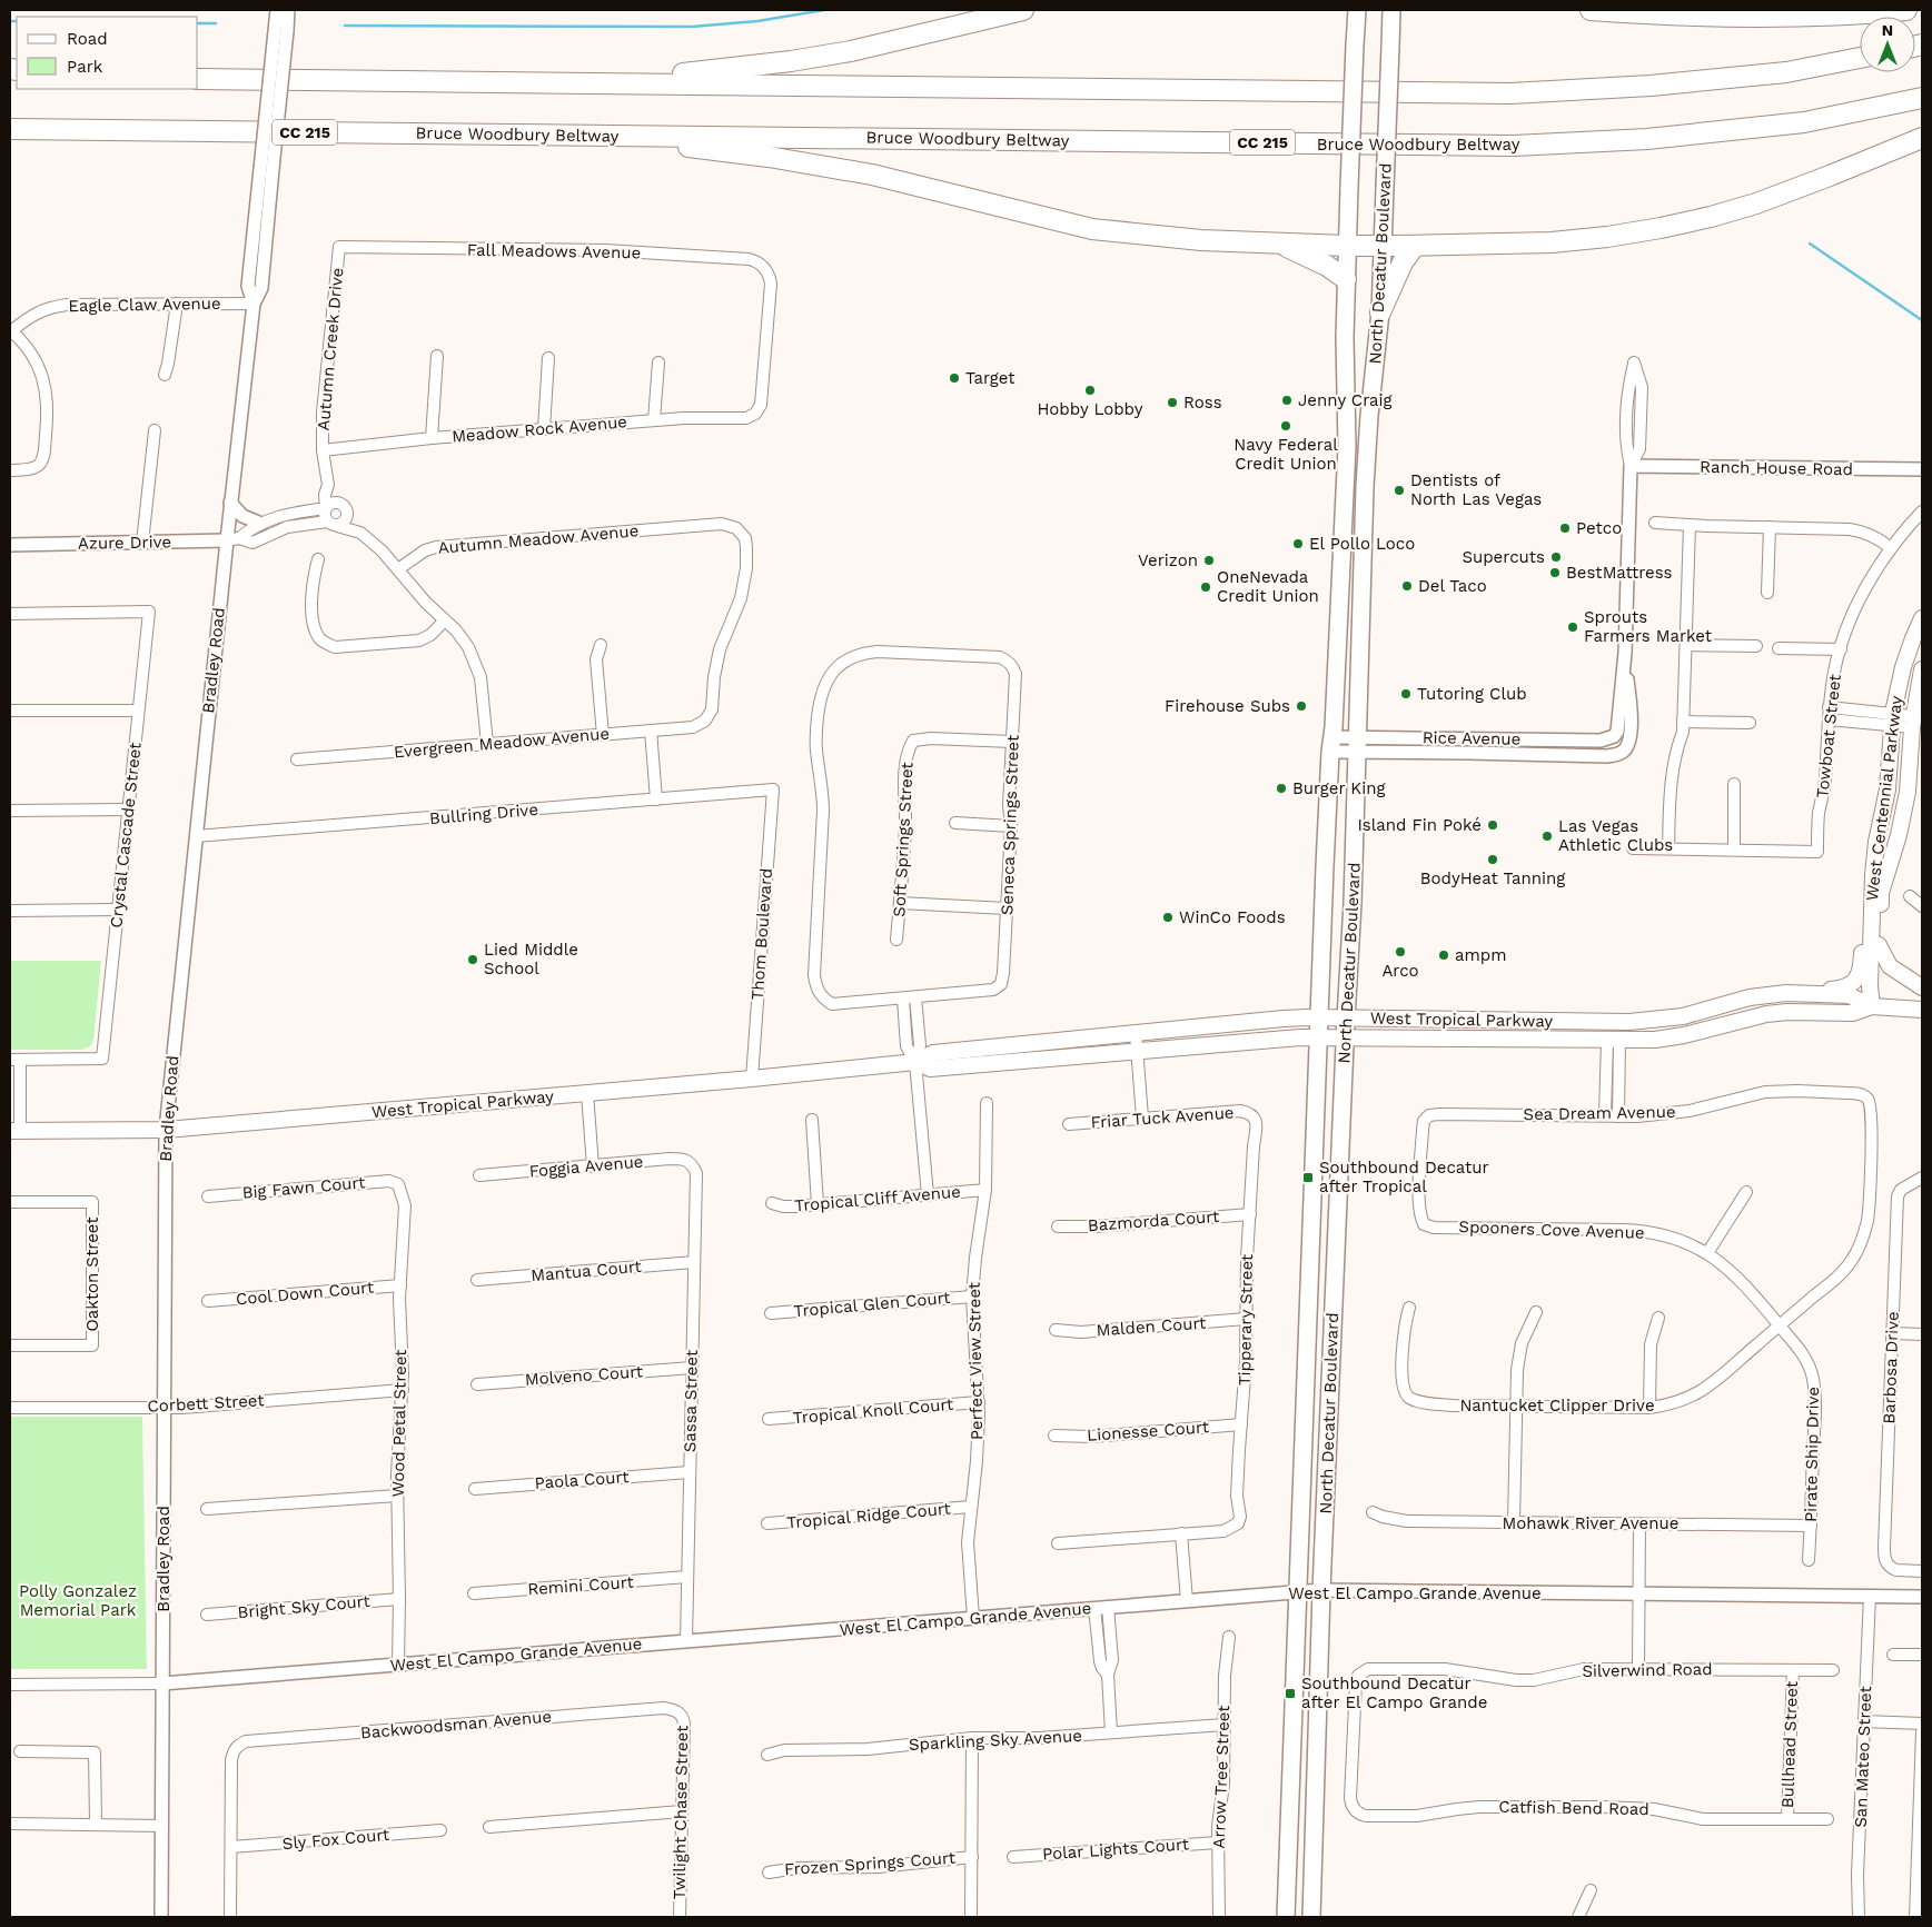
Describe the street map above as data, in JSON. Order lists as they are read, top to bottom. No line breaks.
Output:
{"streets":{"highway":["CC 215","Bruce Woodbury Beltway"],"main road":["North Decatur Boulevard","West Centennial Parkway","West Tropical Parkway"],"street":["Fall Meadows Avenue","Eagle Claw Avenue","Autumn Creek Drive","Meadow Rock Avenue","Ranch House Road","Autumn Meadow Avenue","Azure Drive","Bradley Road","Towboat Street","Rice Avenue","Evergreen Meadow Avenue","Bullring Drive","Seneca Springs Street","Crystal Cascade Street","Soft Springs Street","Thom Boulevard","Sea Dream Avenue","Friar Tuck Avenue","Foggia Avenue","Big Fawn Court","Tropical Cliff Avenue","Bazmorda Court","Spooners Cove Avenue","Mantua Court","Oakton Street","Cool Down Court","Tropical Glen Court","Tipperary Street","Malden Court","Perfect View Street","Barbosa Drive","Molveno Court","Sassa Street","Corbett Street","Nantucket Clipper Drive","Tropical Knoll Court","Wood Petal Street","Lionesse Court","Pirate Ship Drive","Paola Court","Tropical Ridge Court","Mohawk River Avenue","Remini Court","West El Campo Grande Avenue","Bright Sky Court","Silverwind Road","Backwoodsman Avenue","Sparkling Sky Avenue","Bullhead Street","San Mateo Street","Arrow Tree Street","Catfish Bend Road","Twilight Chase Street","Sly Fox Court","Polar Lights Court","Frozen Springs Court"]},"crossings":[["Fall Meadows Avenue","Autumn Creek Drive"],["Fall Meadows Avenue","Meadow Rock Avenue"],["North Decatur Boulevard","Rice Avenue"],["North Decatur Boulevard","West Tropical Parkway"],["North Decatur Boulevard","West El Campo Grande Avenue"],["Eagle Claw Avenue","Bradley Road"],["Autumn Creek Drive","Meadow Rock Avenue"],["Autumn Creek Drive","Azure Drive"],["Autumn Meadow Avenue","Evergreen Meadow Avenue"],["Azure Drive","Bradley Road"],["Bradley Road","Bullring Drive"],["Bradley Road","West Tropical Parkway"],["Bradley Road","Corbett Street"],["Bradley Road","West El Campo Grande Avenue"],["West Centennial Parkway","West Tropical Parkway"],["Bullring Drive","Thom Boulevard"],["Seneca Springs Street","Soft Springs Street"],["Thom Boulevard","West Tropical Parkway"],["Sea Dream Avenue","Spooners Cove Avenue"],["Sea Dream Avenue","Nantucket Clipper Drive"],["Friar Tuck Avenue","Tipperary Street"],["Foggia Avenue","Sassa Street"],["Big Fawn Court","Wood Petal Street"],["Tropical Cliff Avenue","Perfect View Street"],["Bazmorda Court","Tipperary Street"],["Spooners Cove Avenue","Nantucket Clipper Drive"],["Spooners Cove Avenue","Pirate Ship Drive"],["Mantua Court","Sassa Street"],["Cool Down Court","Wood Petal Street"],["Tropical Glen Court","Perfect View Street"],["Tipperary Street","Malden Court"],["Tipperary Street","Lionesse Court"],["Perfect View Street","Tropical Knoll Court"],["Perfect View Street","Tropical Ridge Court"],["Perfect View Street","West El Campo Grande Avenue"],["Molveno Court","Sassa Street"],["Sassa Street","Paola Court"],["Sassa Street","Remini Court"],["Sassa Street","West El Campo Grande Avenue"],["Corbett Street","Wood Petal Street"],["Nantucket Clipper Drive","Pirate Ship Drive"],["Wood Petal Street","West El Campo Grande Avenue"],["Wood Petal Street","Bright Sky Court"],["Pirate Ship Drive","Mohawk River Avenue"],["West El Campo Grande Avenue","San Mateo Street"],["Silverwind Road","Bullhead Street"],["Silverwind Road","Catfish Bend Road"],["Backwoodsman Avenue","Twilight Chase Street"],["Backwoodsman Avenue","Sly Fox Court"],["Sparkling Sky Avenue","Arrow Tree Street"],["Bullhead Street","Catfish Bend Road"],["Arrow Tree Street","Polar Lights Court"]],"parks":["Polly Gonzalez Memorial Park"],"places":{"other":["Target","Hobby Lobby","Jenny Craig","Ross","Navy Federal Credit Union","Dentists of North Las Vegas","Petco","El Pollo Loco","Supercuts","Verizon","BestMattress","Del Taco","OneNevada Credit Union","Sprouts Farmers Market","Tutoring Club","Firehouse Subs","Burger King","Island Fin Poké","Las Vegas Athletic Clubs","BodyHeat Tanning","WinCo Foods","Arco","ampm","Lied Middle School"],"transit":["Southbound Decatur after Tropical","Southbound Decatur after El Campo Grande"]},"legend":["Road","Park"],"north":"top"}
